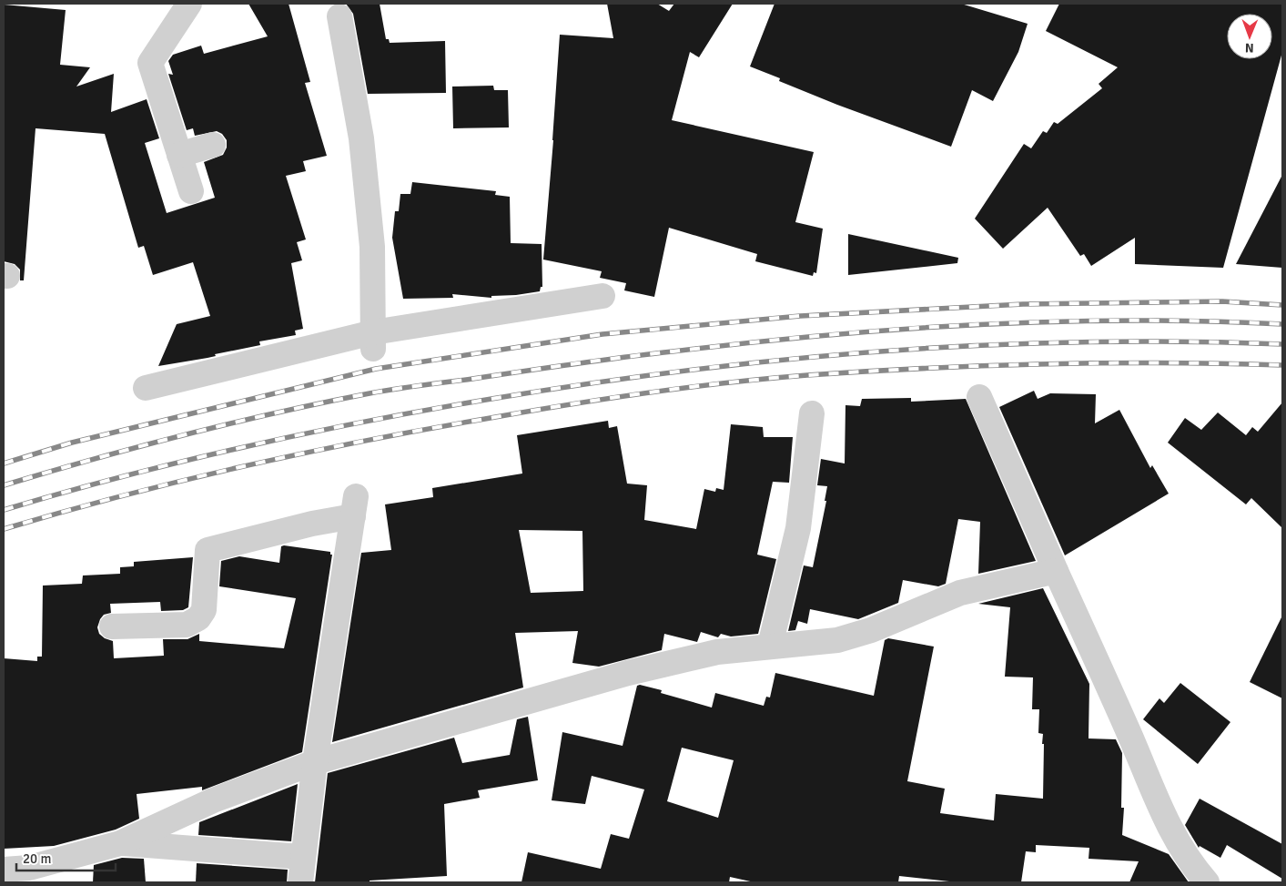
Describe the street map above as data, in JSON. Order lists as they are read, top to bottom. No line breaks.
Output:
{"scale_bar":"20 m","north":"bottom"}
